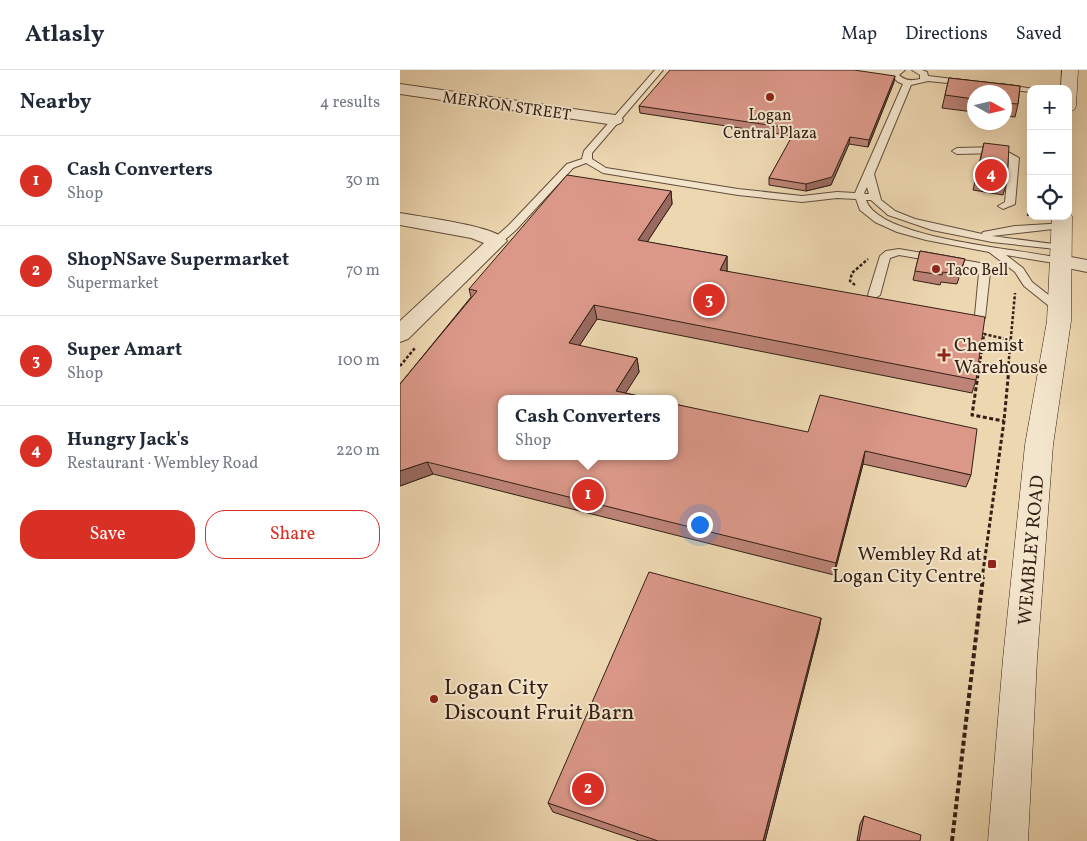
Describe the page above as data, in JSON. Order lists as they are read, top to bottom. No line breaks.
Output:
{"streets":{"main road":["WEMBLEY ROAD"],"street":["MERRON STREET"]},"places":{"other":["Logan Central Plaza","Taco Bell","Logan City Discount Fruit Barn"],"health":["Chemist Warehouse"],"transit":["Wembley Rd at Logan City Centre"]},"north":"right","page":{"header":"Atlasly","nav":["Map","Directions","Saved"],"heading":["Nearby","4 results"],"map_buttons":["+","−"],"list":[{"mark":"1","name":"Cash Converters","note":"Shop","value":"30 m"},{"mark":"2","name":"ShopNSave Supermarket","note":"Supermarket","value":"70 m"},{"mark":"3","name":"Super Amart","note":"Shop","value":"100 m"},{"mark":"4","name":"Hungry Jack's","note":"Restaurant · Wembley Road","value":"220 m"}],"pins":["4","3","1","2"],"popup":["Cash Converters","Shop"],"buttons":["Save","Share"]}}
